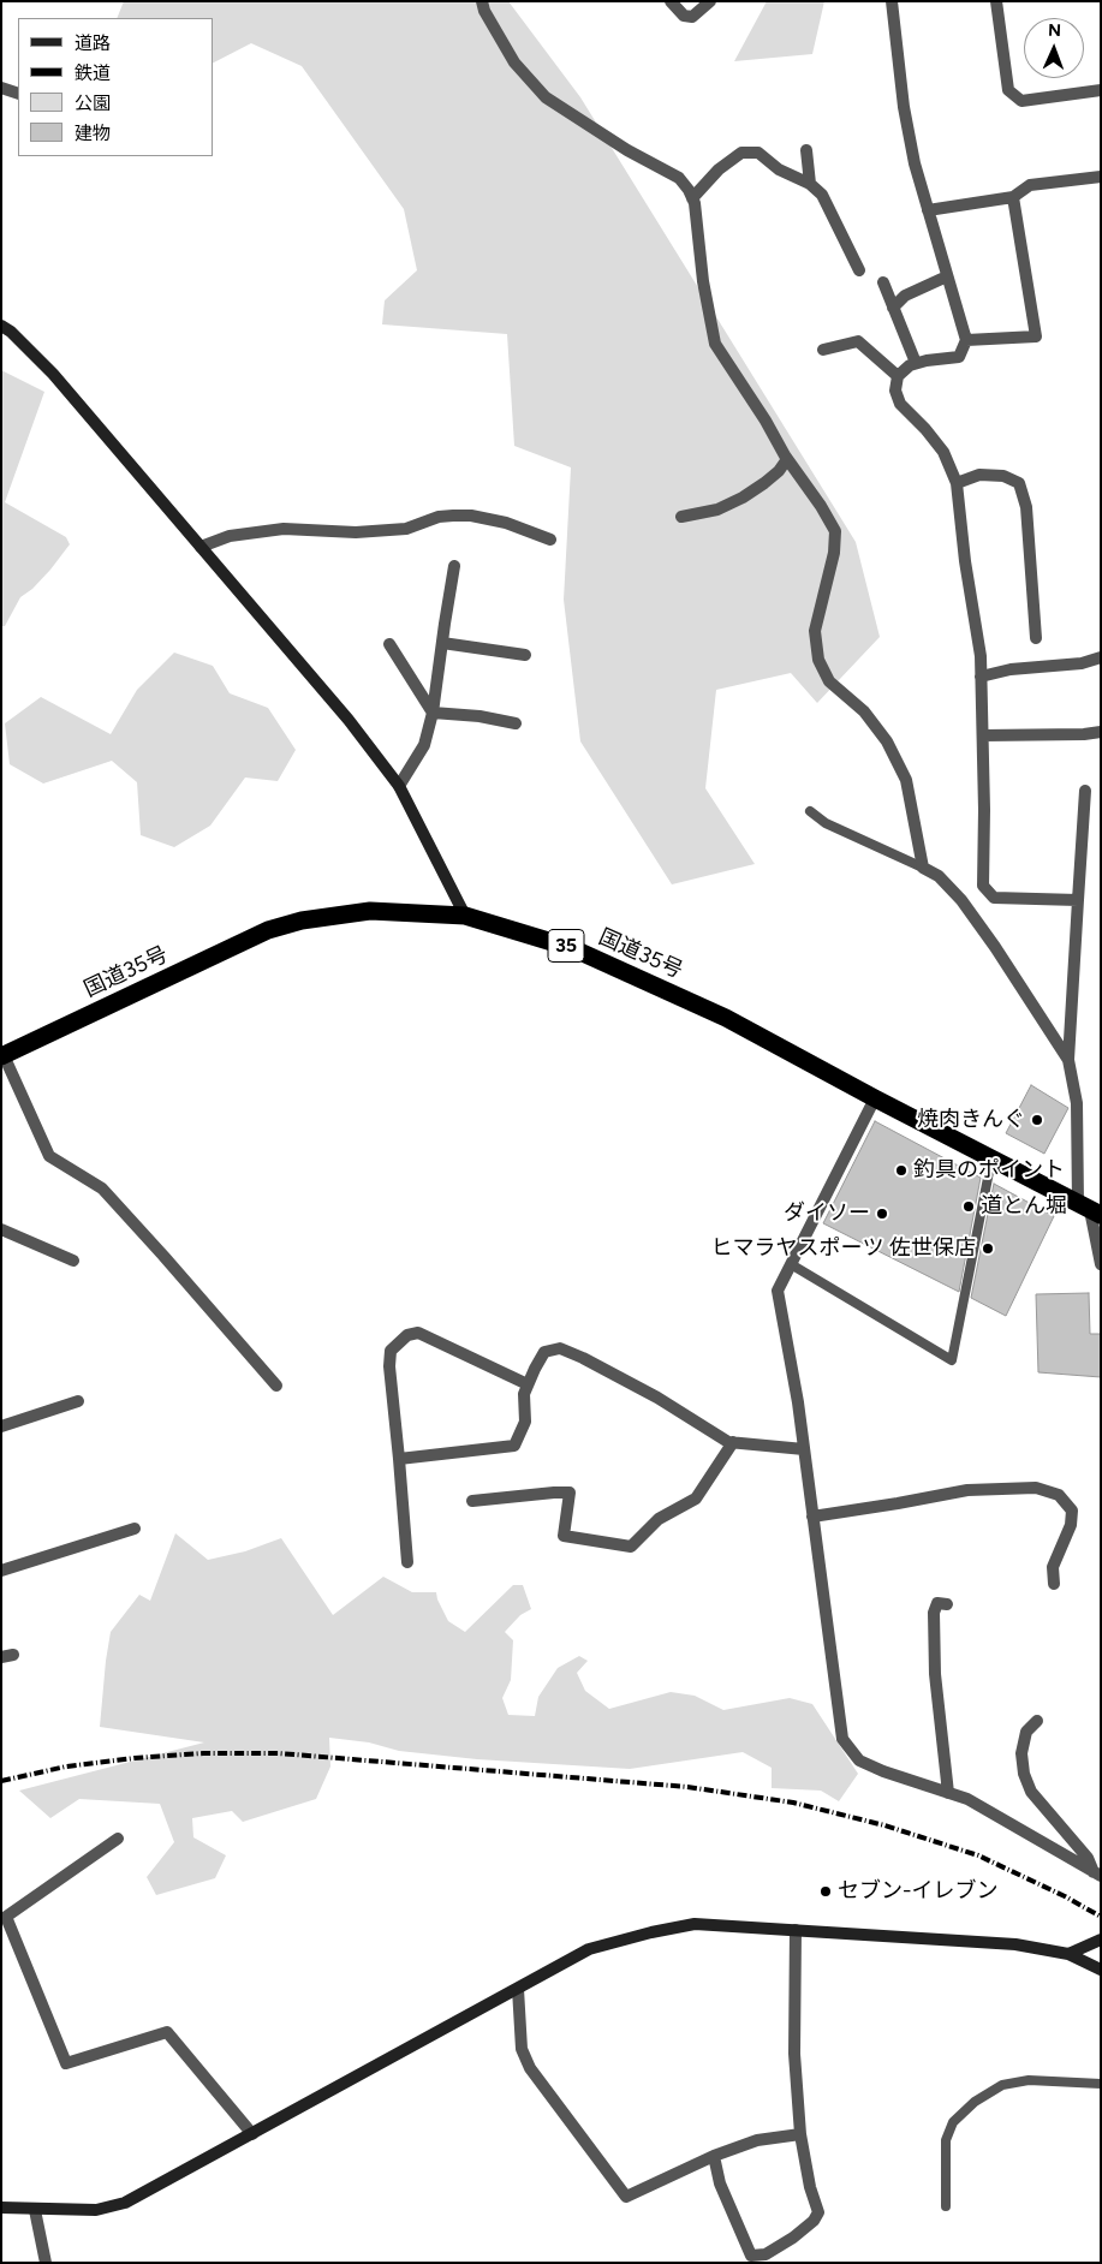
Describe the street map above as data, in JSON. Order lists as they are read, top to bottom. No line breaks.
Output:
{"streets":{"highway":["35","国道35号"]},"places":["焼肉きんぐ","釣具のポイント","道とん堀","ダイソー","ヒマラヤスポーツ 佐世保店","セブン-イレブン"],"legend":["道路","鉄道","公園","建物"],"north":"top"}
